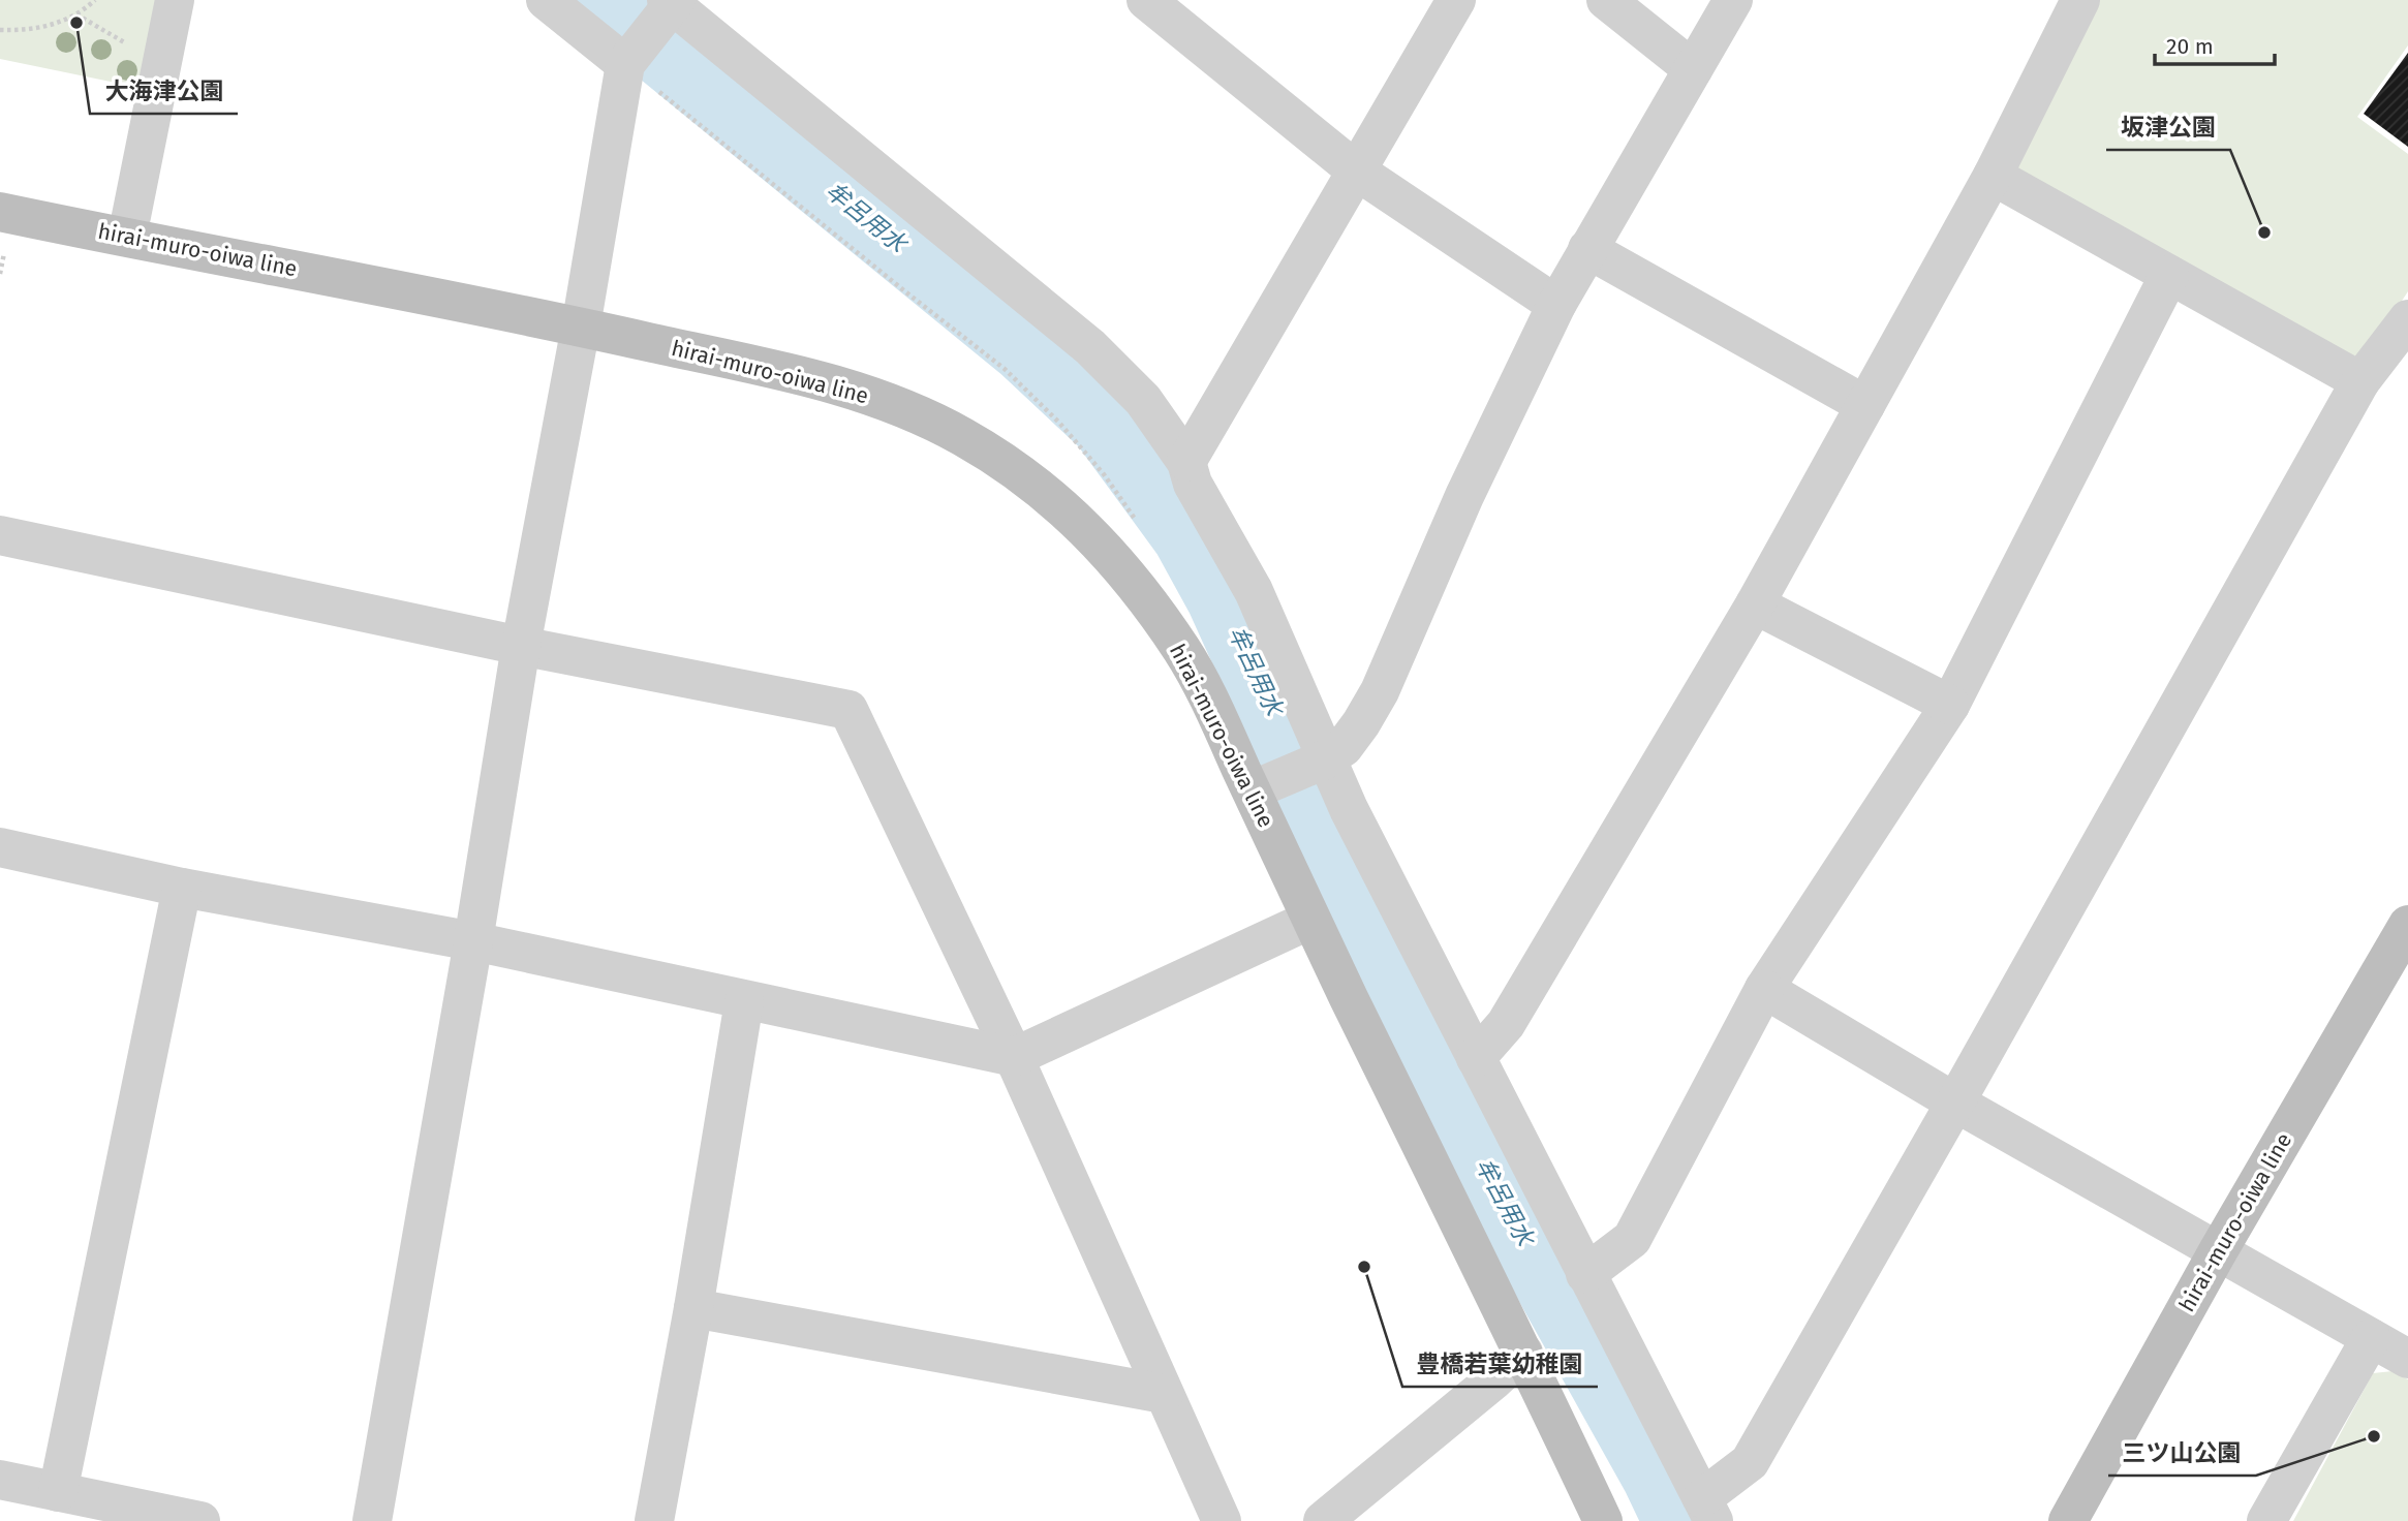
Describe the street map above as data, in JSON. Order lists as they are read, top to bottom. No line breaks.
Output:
{"streets":{"main road":["hirai-muro-oiwa line"]},"water":["牟呂用水"],"places":["大海津公園","坂津公園","豊橋若葉幼稚園","三ツ山公園"],"scale_bar":"20 m"}
